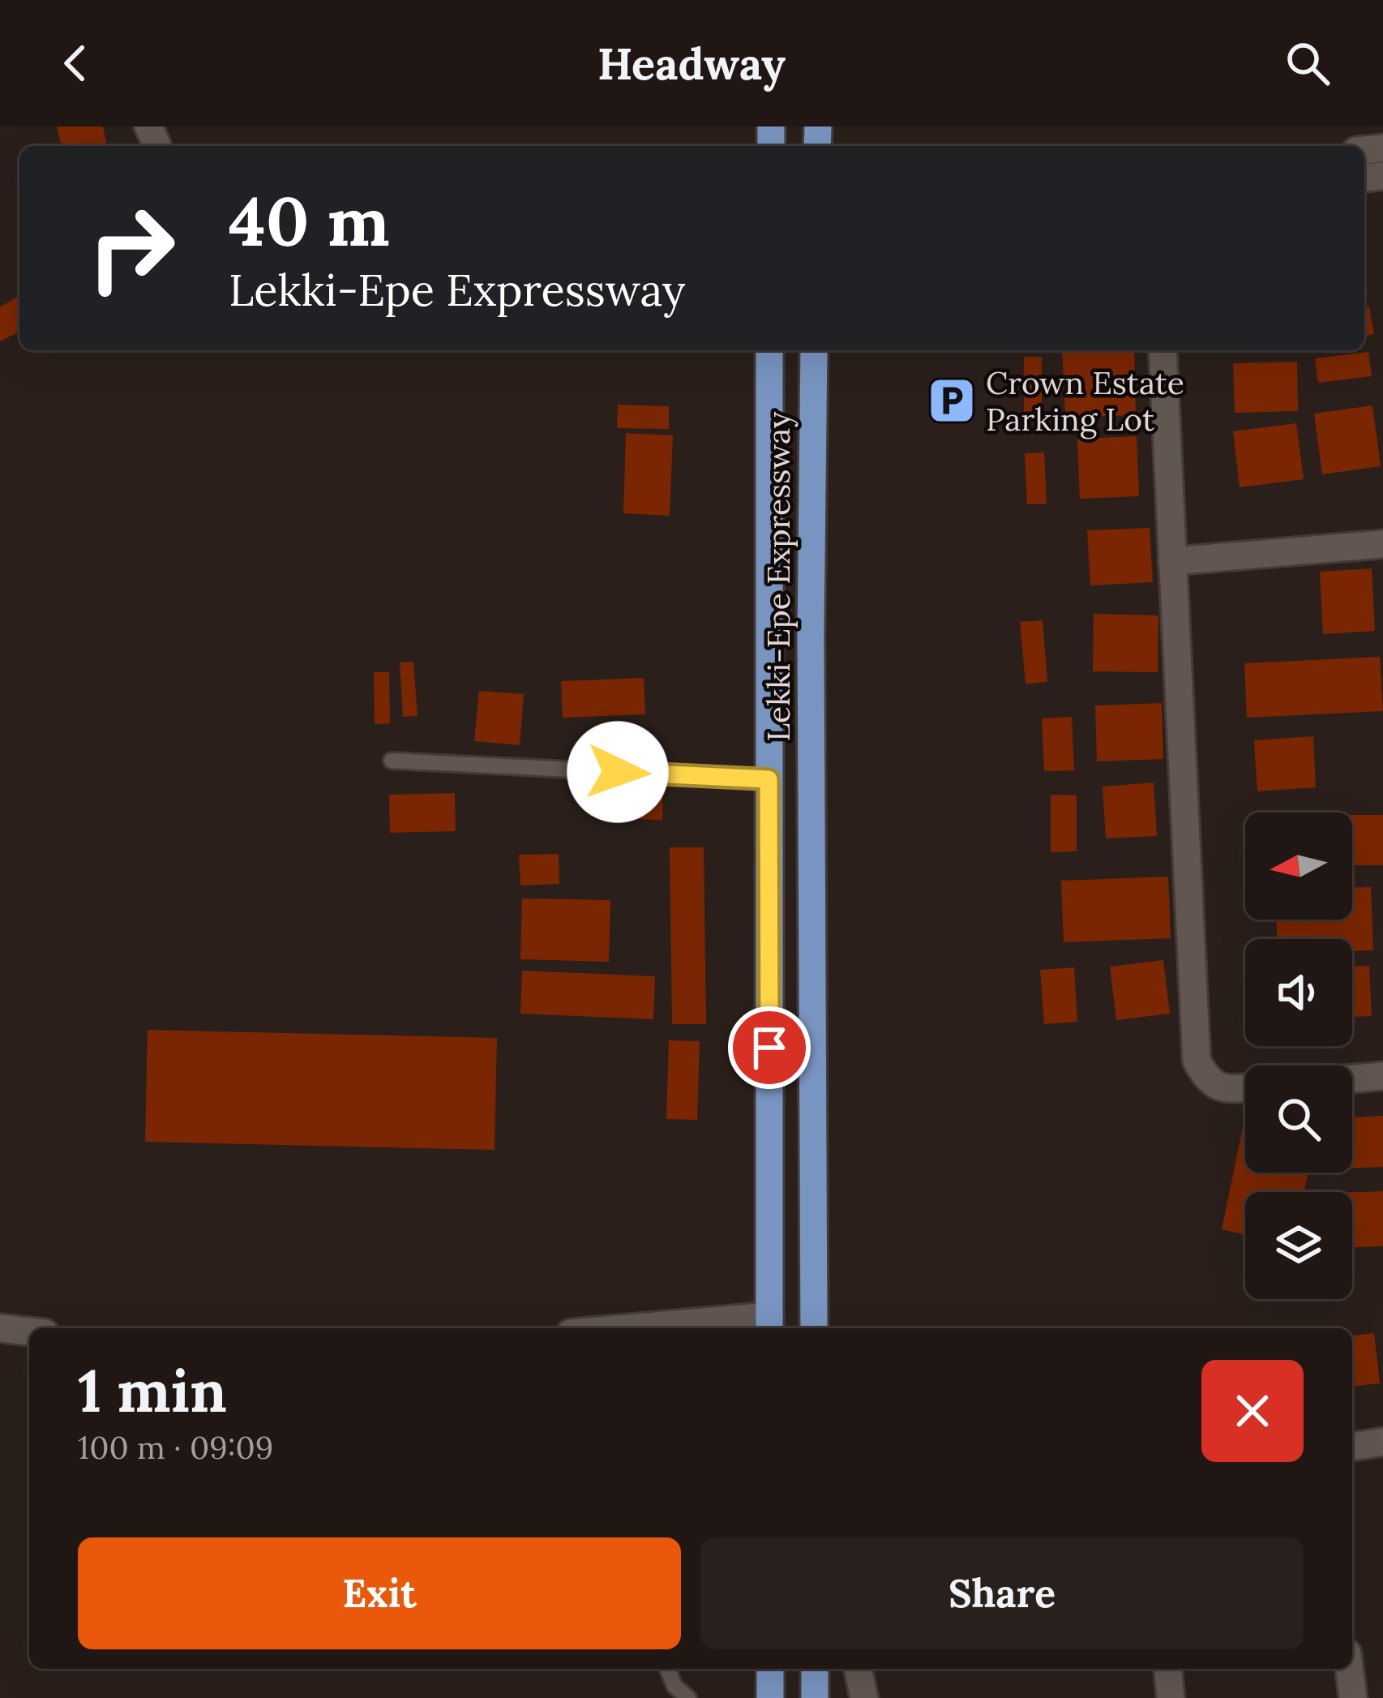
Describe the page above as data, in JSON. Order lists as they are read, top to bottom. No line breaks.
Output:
{"streets":{"highway":["Lekki-Epe Expressway"]},"places":{"parking":["Crown Estate Parking Lot"]},"north":"left","page":{"header":"Headway","turn":["40 m","Lekki-Epe Expressway"],"heading":["1 min","100 m · 09:09"],"buttons":["Exit","Share"]}}
